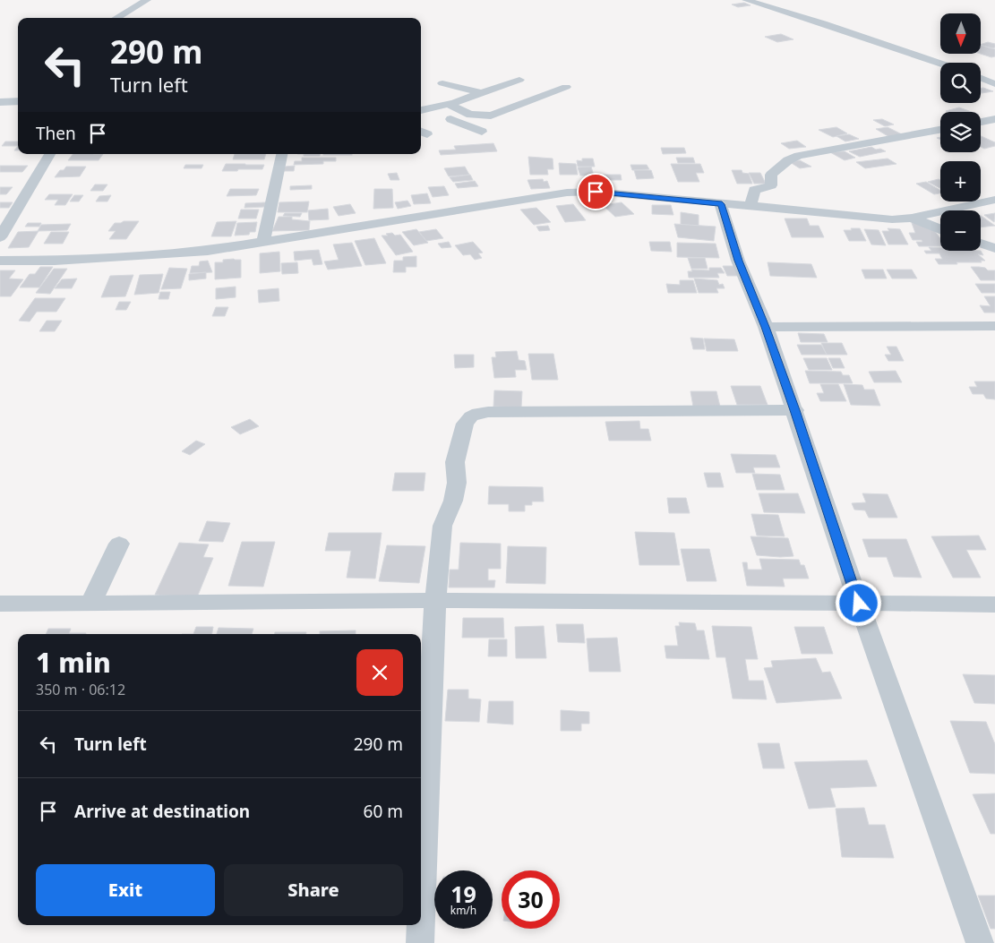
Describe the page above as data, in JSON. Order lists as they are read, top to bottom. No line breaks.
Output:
{"north":"bottom","page":{"map_buttons":["+","−"],"turn":["290 m","Turn left"],"then":"Then","heading":["1 min","350 m · 06:12"],"list":[{"name":"Turn left","value":"290 m"},{"name":"Arrive at destination","value":"60 m"}],"buttons":["Exit","Share"],"speed":"19 km/h","limit":"30"}}
